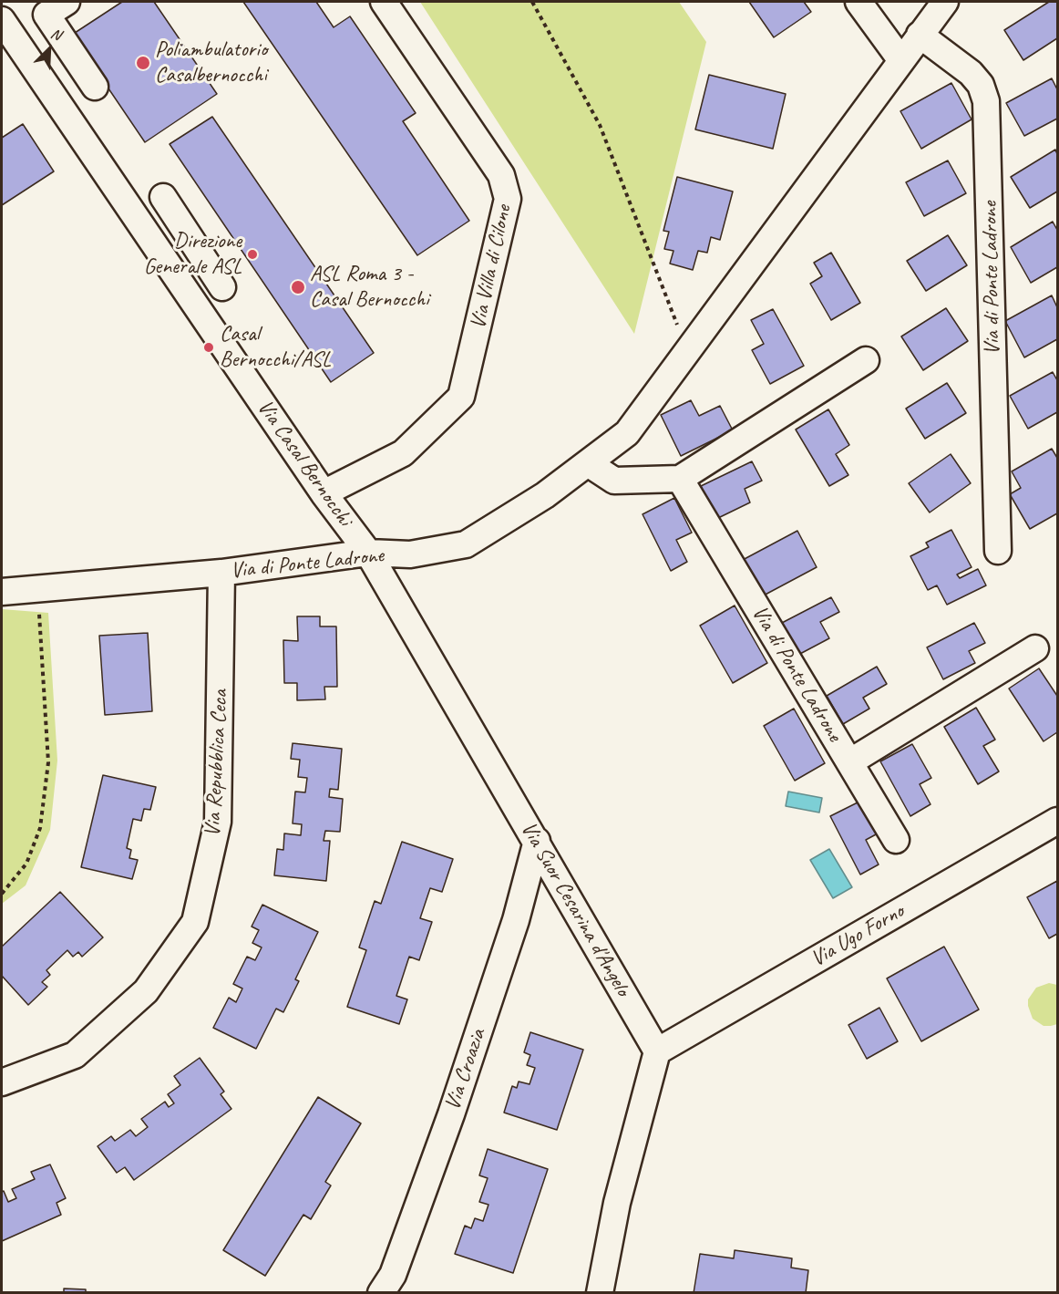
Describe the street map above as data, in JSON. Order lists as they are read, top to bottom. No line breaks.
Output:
{"streets":{"street":["Via Villa di Cilone","Via di Ponte Ladrone","Via Casal Bernocchi","Via Repubblica Ceca","Via Suor Cesarina d'Angelo","Via Ugo Forno","Via Croazia"]},"crossings":[["Via Villa di Cilone","Via Casal Bernocchi"],["Via di Ponte Ladrone","Via Casal Bernocchi"],["Via di Ponte Ladrone","Via Repubblica Ceca"],["Via di Ponte Ladrone","Via Suor Cesarina d'Angelo"],["Via Casal Bernocchi","Via Suor Cesarina d'Angelo"],["Via Suor Cesarina d'Angelo","Via Ugo Forno"],["Via Suor Cesarina d'Angelo","Via Croazia"]],"places":["Poliambulatorio Casalbernocchi","Direzione Generale ASL","ASL Roma 3 - Casal Bernocchi","Casal Bernocchi/ASL"],"north":"top right"}
